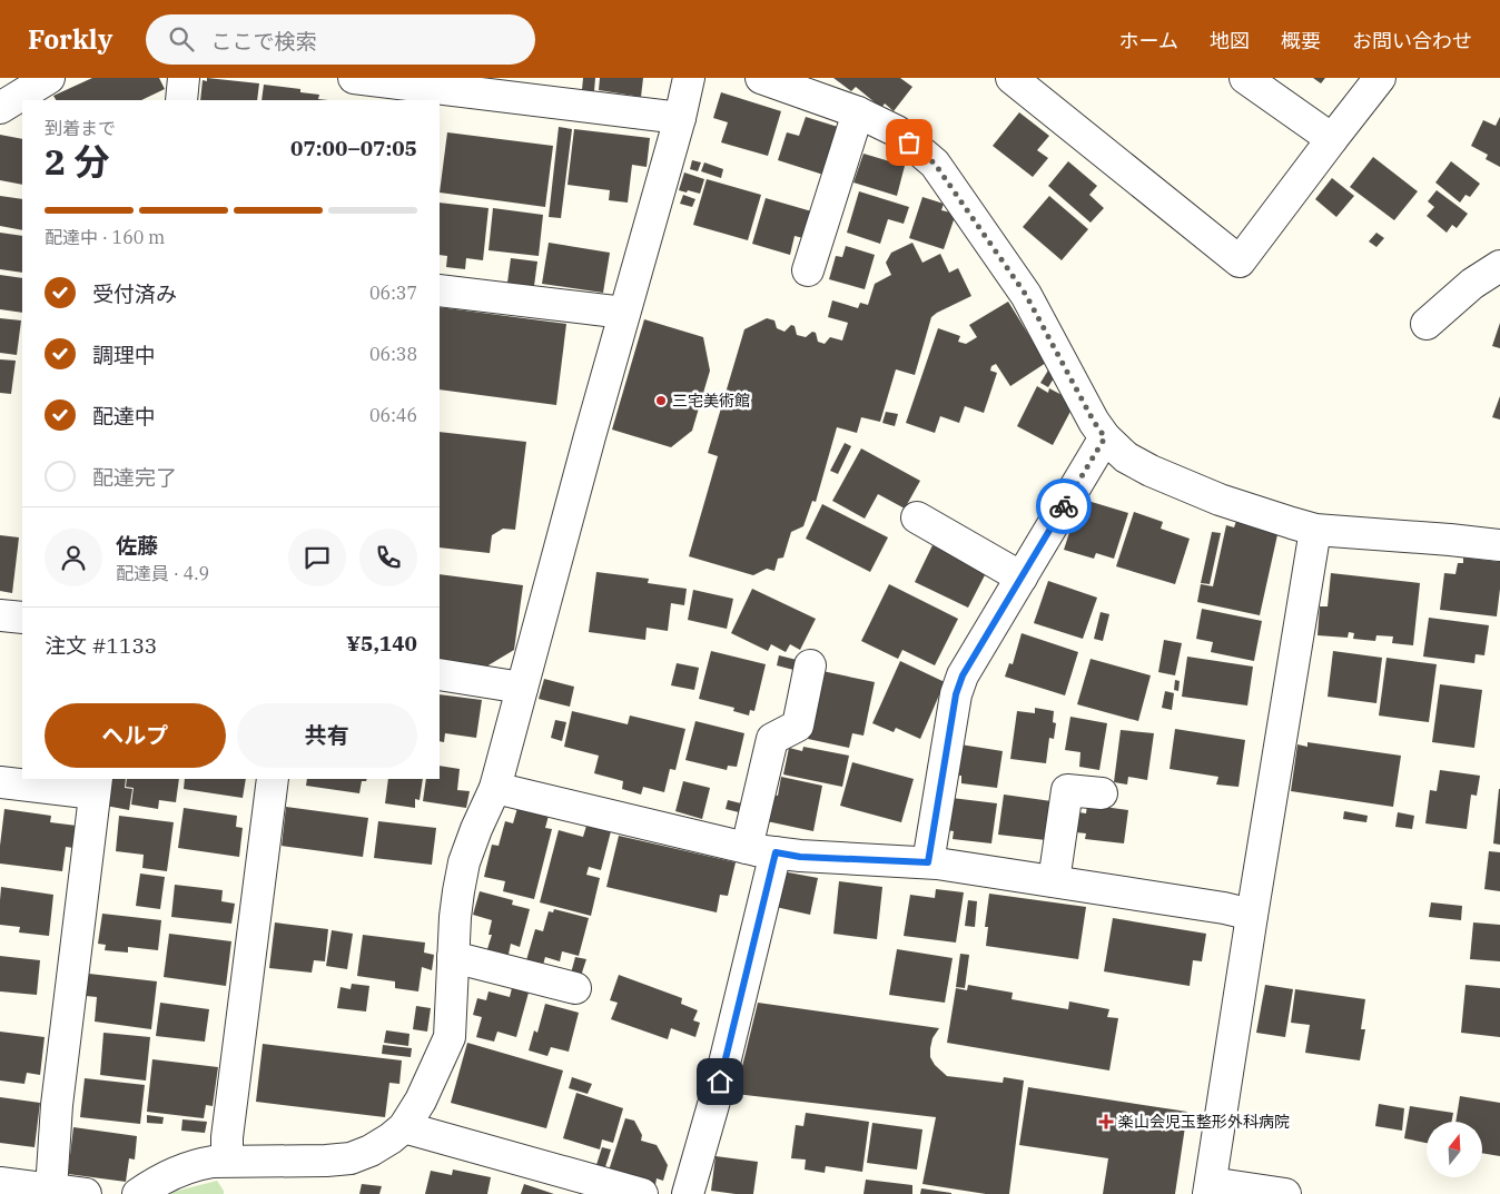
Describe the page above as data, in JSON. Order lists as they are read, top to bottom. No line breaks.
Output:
{"places":{"other":["三宅美術館"],"health":["楽山会児玉整形外科病院"]},"north":"top","page":{"header":"Forkly","search":"ここで検索","nav":["ホーム","地図","概要","お問い合わせ"],"heading":["2 分","到着まで","07:00–07:05"],"panel":["佐藤","配達員 · 4.9","注文 #1133","¥5,140"],"bar":"配達中 · 160 m","list":[["受付済み","06:37"],["調理中","06:38"],["配達中","06:46"],"配達完了"],"buttons":["ヘルプ","共有"]}}
